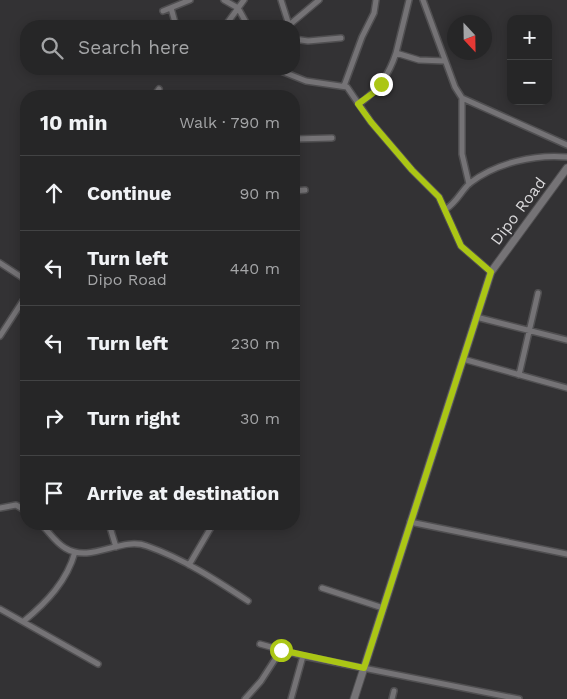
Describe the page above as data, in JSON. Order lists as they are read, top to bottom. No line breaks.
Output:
{"streets":{"main road":["Dipo Road"]},"north":"bottom","page":{"map_buttons":["+","−"],"search":"Search here","heading":["10 min","Walk · 790 m"],"list":[["Continue","90 m"],["Turn left","Dipo Road","440 m"],["Turn left","230 m"],["Turn right","30 m"],"Arrive at destination"]}}
